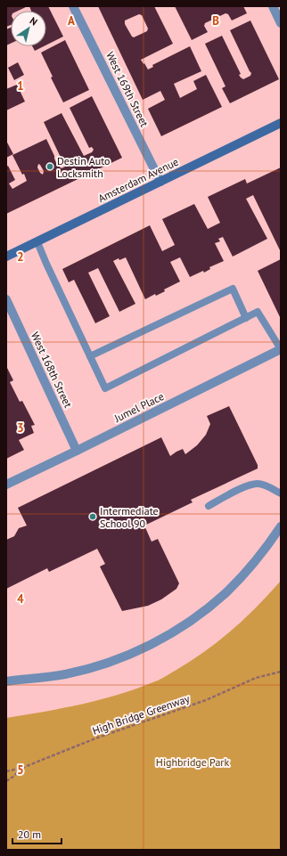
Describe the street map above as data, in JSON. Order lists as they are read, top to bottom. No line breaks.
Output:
{"streets":{"main road":["Amsterdam Avenue"],"street":["West 169th Street","West 168th Street","Jumel Place"],"path":["High Bridge Greenway"]},"crossings":[["West 169th Street","Amsterdam Avenue"],["West 168th Street","Jumel Place"]],"parks":["Highbridge Park"],"places":["Destin Auto Locksmith","Intermediate School 90"],"scale_bar":"20 m","north":"top right","grid":{"columns":["A","B"],"rows":["1","2","3","4","5"]}}
